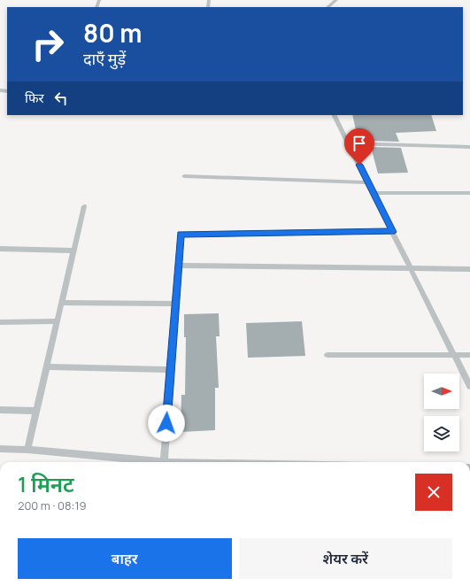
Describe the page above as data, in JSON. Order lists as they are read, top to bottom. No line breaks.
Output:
{"north":"right","page":{"turn":["80 m","दाएँ मुड़ें"],"then":"फिर","heading":["1 मिनट","200 m · 08:19"],"buttons":["बाहर","शेयर करें"]}}
